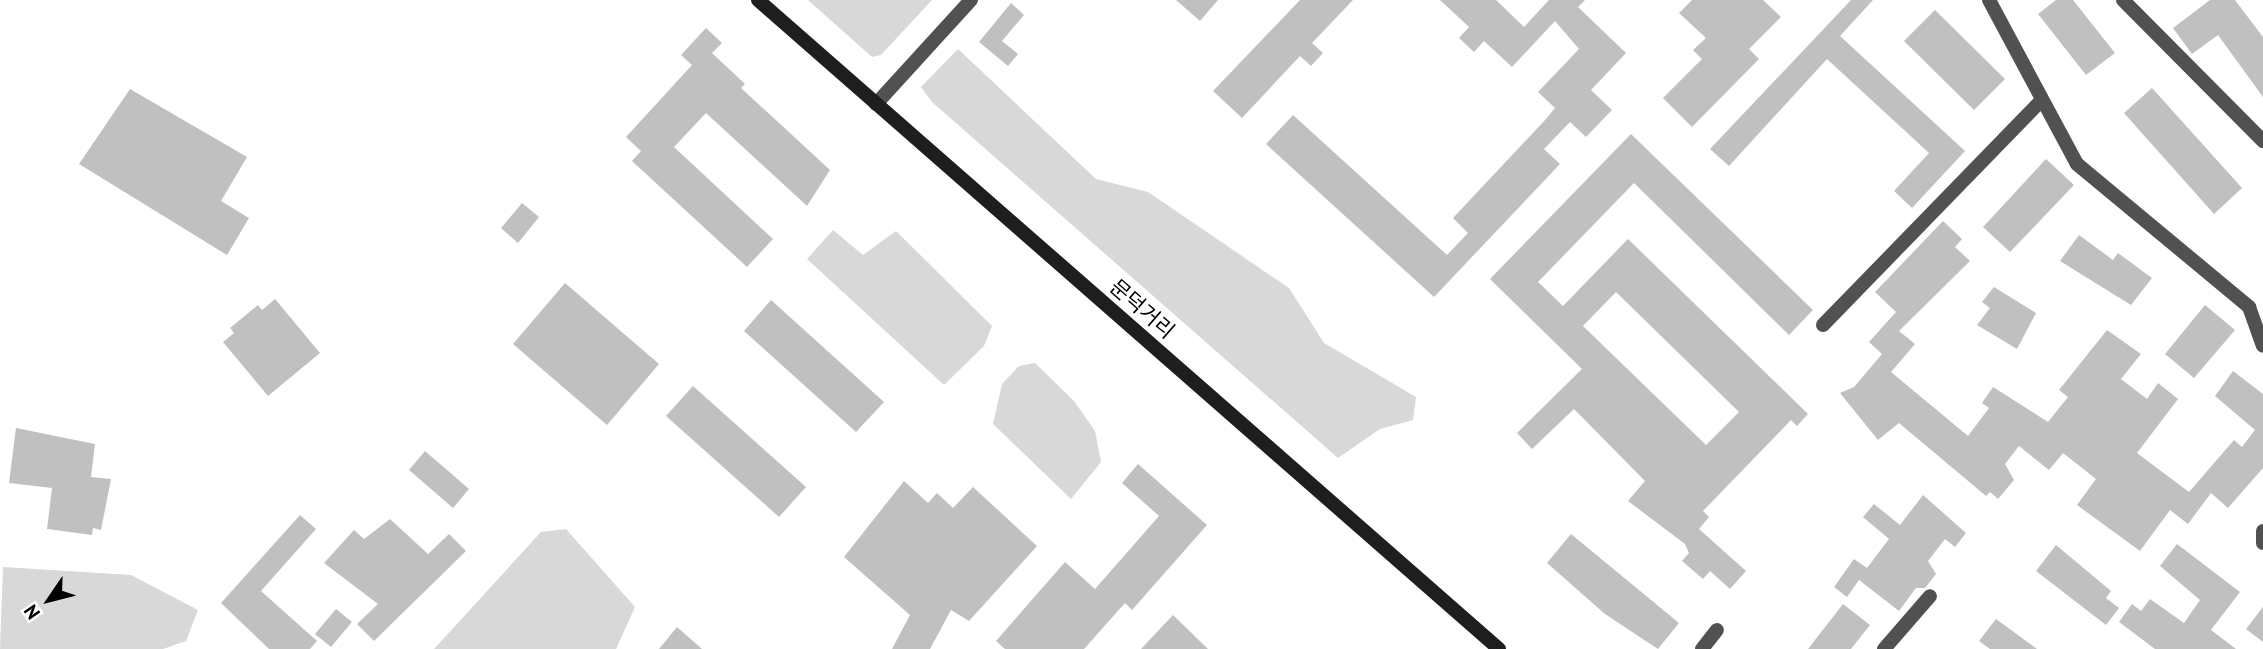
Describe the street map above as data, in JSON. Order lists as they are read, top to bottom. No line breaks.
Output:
{"streets":{"main road":["문덕거리"]},"north":"bottom left"}
